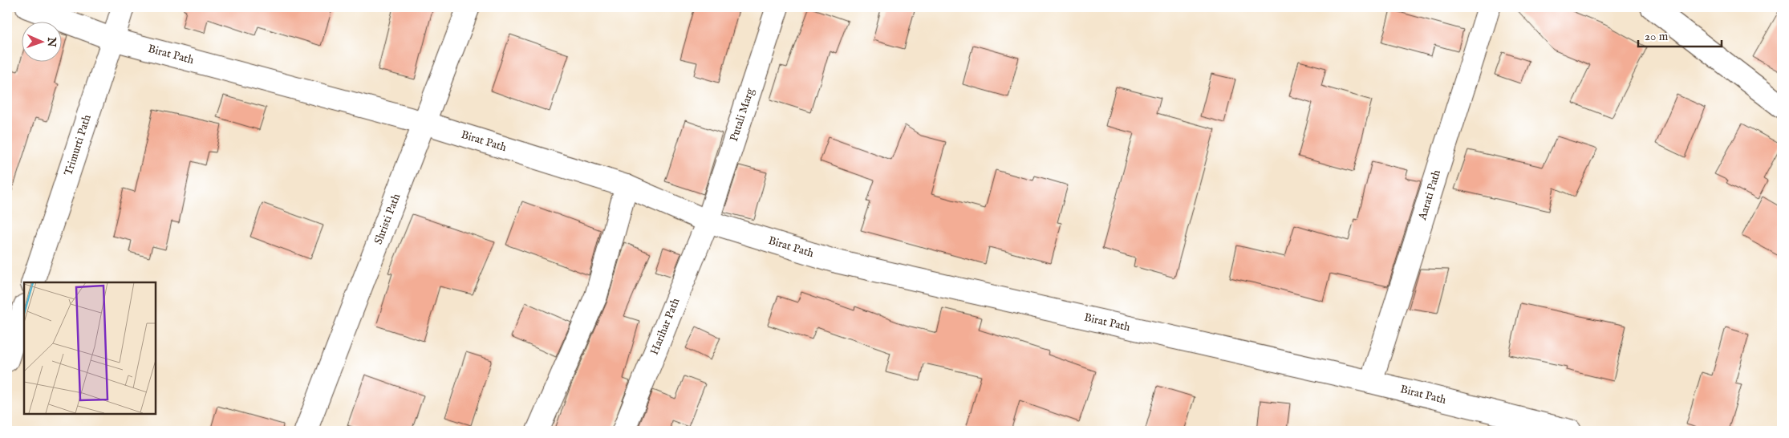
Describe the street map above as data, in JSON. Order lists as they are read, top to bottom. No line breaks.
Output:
{"streets":{"street":["Birat Path","Putali Marg","Trimurti Path","Aarati Path","Shristi Path","Harihar Path"]},"crossings":[["Birat Path","Putali Marg"],["Birat Path","Trimurti Path"],["Birat Path","Aarati Path"],["Birat Path","Shristi Path"],["Birat Path","Harihar Path"],["Putali Marg","Harihar Path"]],"scale_bar":"20 m","north":"right"}
